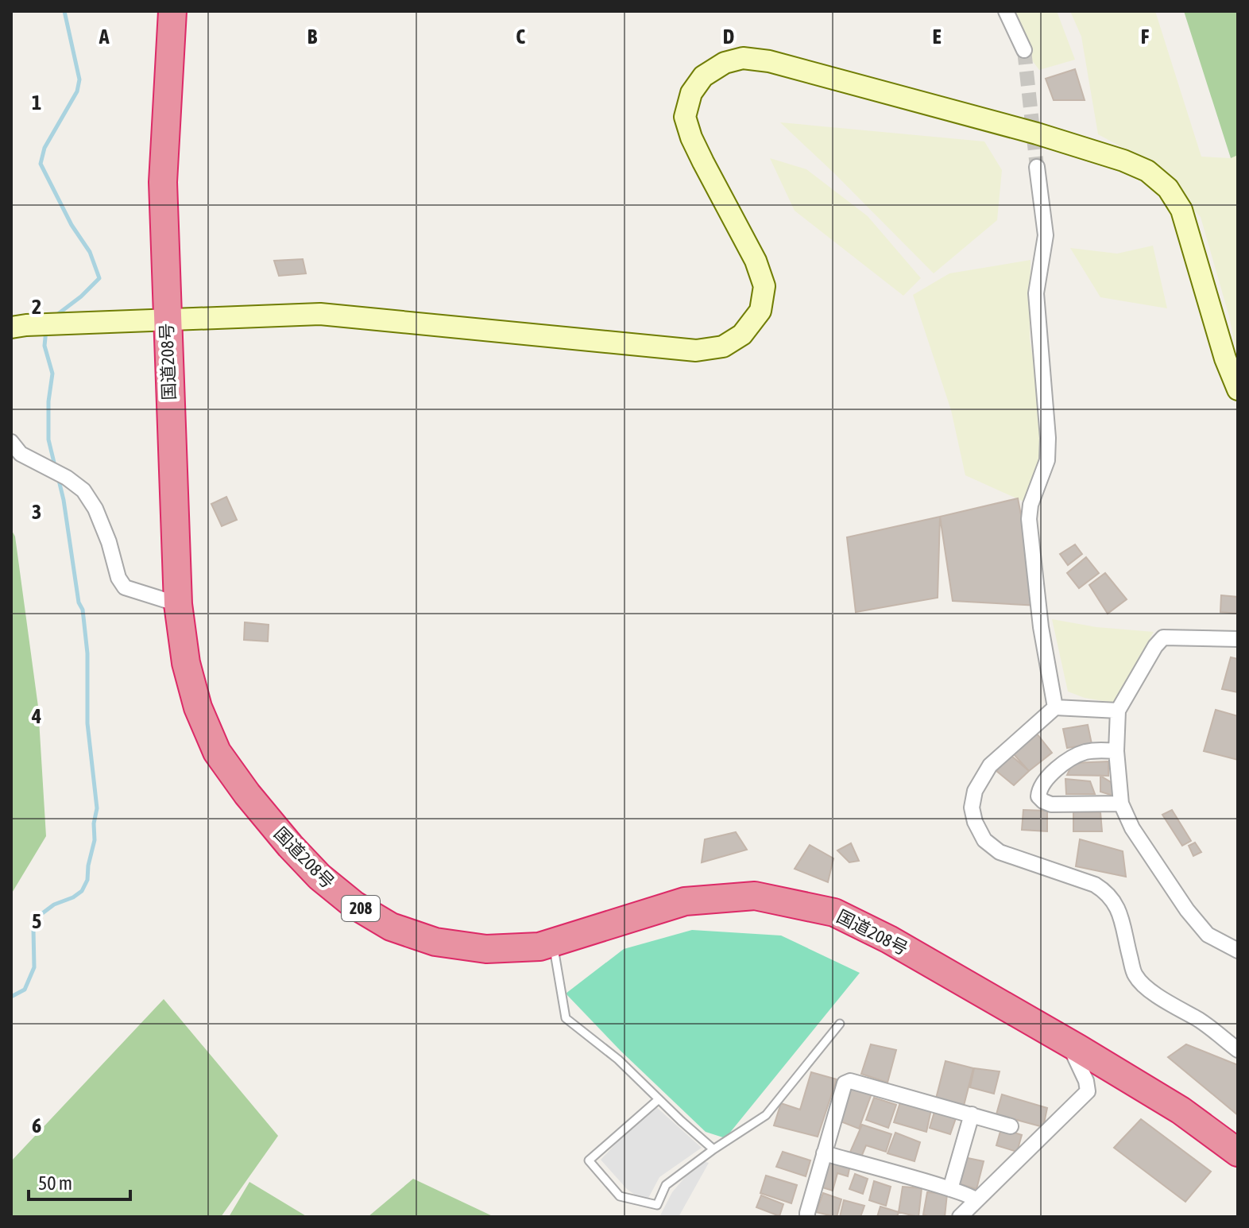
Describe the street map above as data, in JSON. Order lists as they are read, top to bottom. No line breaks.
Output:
{"streets":{"highway":["国道208号","208"]},"scale_bar":"50 m","grid":{"columns":["A","B","C","D","E","F"],"rows":["1","2","3","4","5","6"]}}
